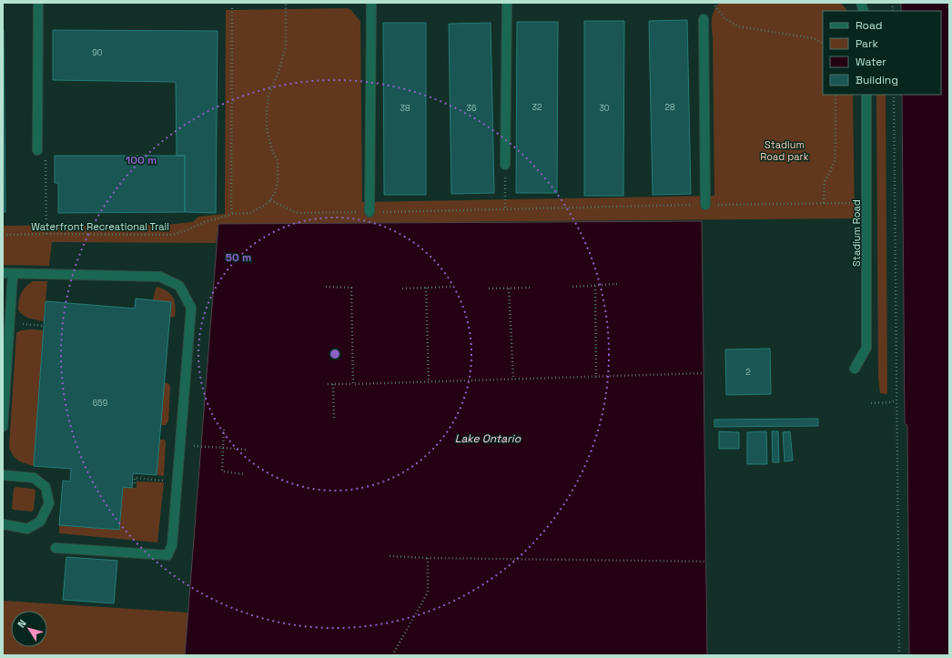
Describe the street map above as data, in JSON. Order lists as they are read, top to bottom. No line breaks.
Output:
{"streets":{"street":["Stadium Road"],"path":["Waterfront Recreational Trail"]},"water":["Lake Ontario"],"parks":["Stadium Road park"],"house_numbers":["90","32","28","38","36","30","2","659"],"legend":["Road","Park","Water","Building"],"north":"top left","rings":["100 m","50 m"]}
